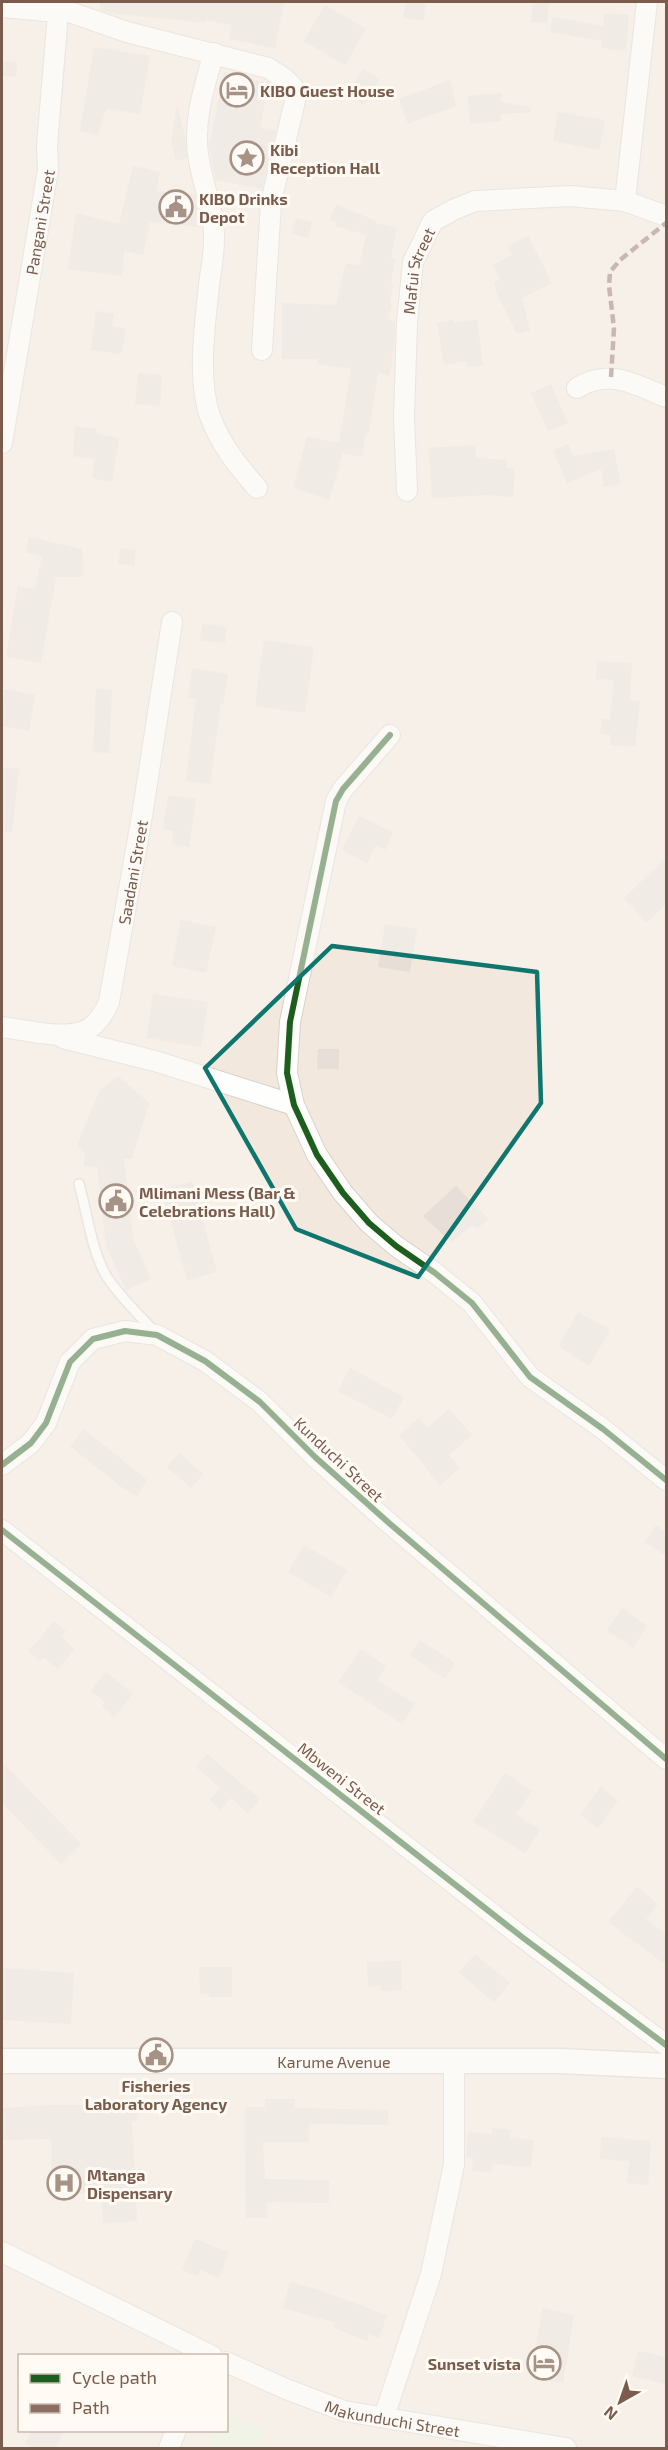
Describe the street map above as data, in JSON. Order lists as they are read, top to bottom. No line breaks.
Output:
{"streets":{"street":["Pangani Street","Mafui Street","Saadani Street","Kunduchi Street","Mbweni Street","Karume Avenue","Makunduchi Street"]},"places":{"hotel":["KIBO Guest House","Sunset vista"],"place":["Kibi Reception Hall"],"public building":["KIBO Drinks Depot","Mlimani Mess (Bar & Celebrations Hall)","Fisheries Laboratory Agency"],"hospital":["Mtanga Dispensary"]},"legend":["Cycle path","Path"],"north":"bottom left"}
